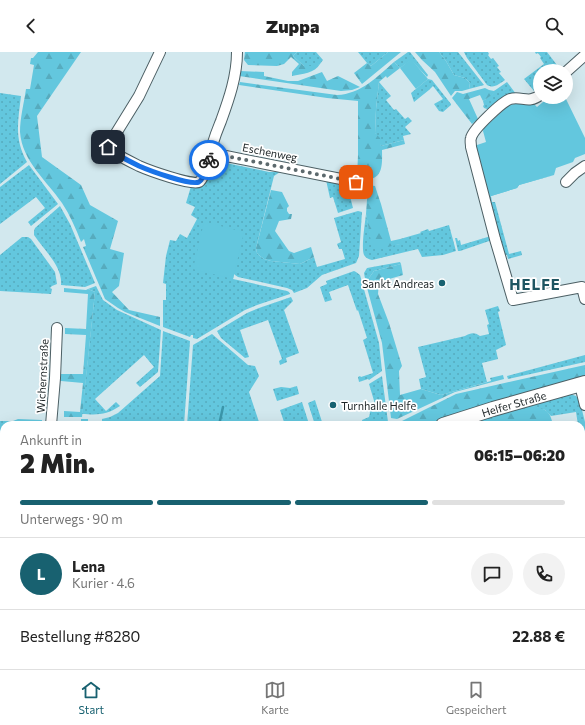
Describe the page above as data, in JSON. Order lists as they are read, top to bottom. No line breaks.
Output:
{"streets":{"street":["Eschenweg","Wichernstraße","Helfer Straße"]},"districts":["HELFE"],"places":["Sankt Andreas","Turnhalle Helfe"],"page":{"header":"Zuppa","heading":["2 Min.","Ankunft in","06:15–06:20"],"panel":["Lena","Kurier · 4.6","Bestellung #8280","22.88 €"],"bar":"Unterwegs · 90 m","round":"L","tabs":["Start","Karte","Gespeichert"]}}
